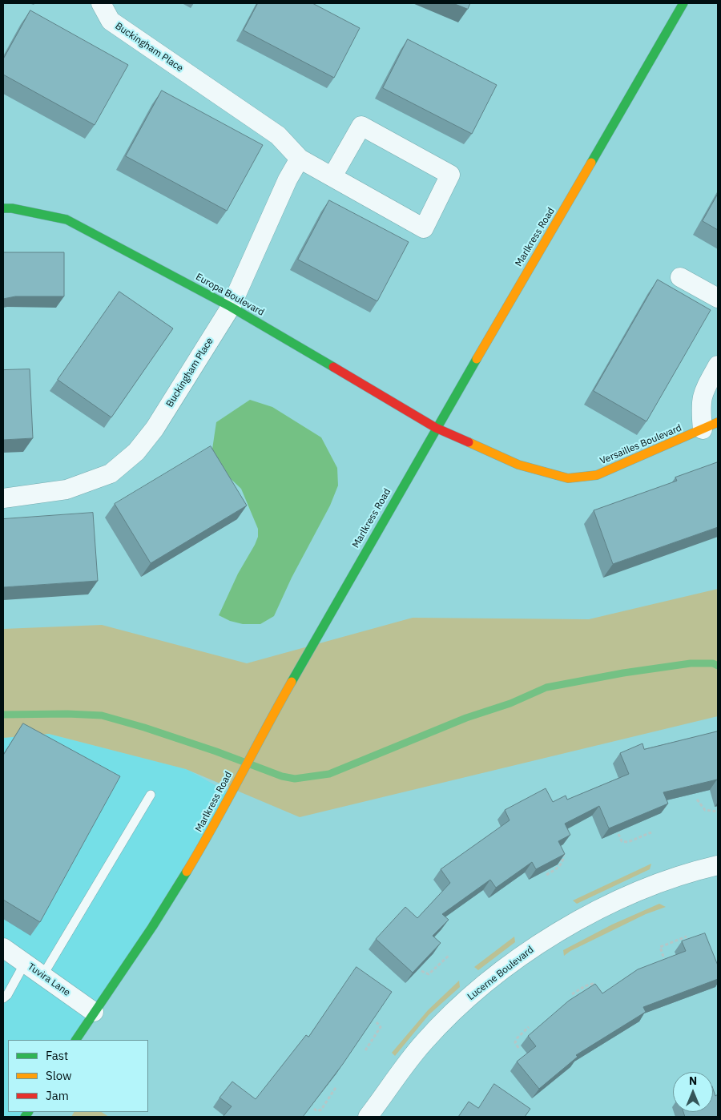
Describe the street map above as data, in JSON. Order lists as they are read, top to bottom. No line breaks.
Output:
{"streets":{"street":["Buckingham Place","Marlkress Road","Europa Boulevard","Versailles Boulevard","Lucerne Boulevard","Tuvira Lane"]},"crossings":[["Buckingham Place","Europa Boulevard"],["Marlkress Road","Europa Boulevard"],["Marlkress Road","Versailles Boulevard"],["Marlkress Road","Tuvira Lane"],["Europa Boulevard","Versailles Boulevard"]],"legend":["Fast","Slow","Jam"],"north":"top"}
